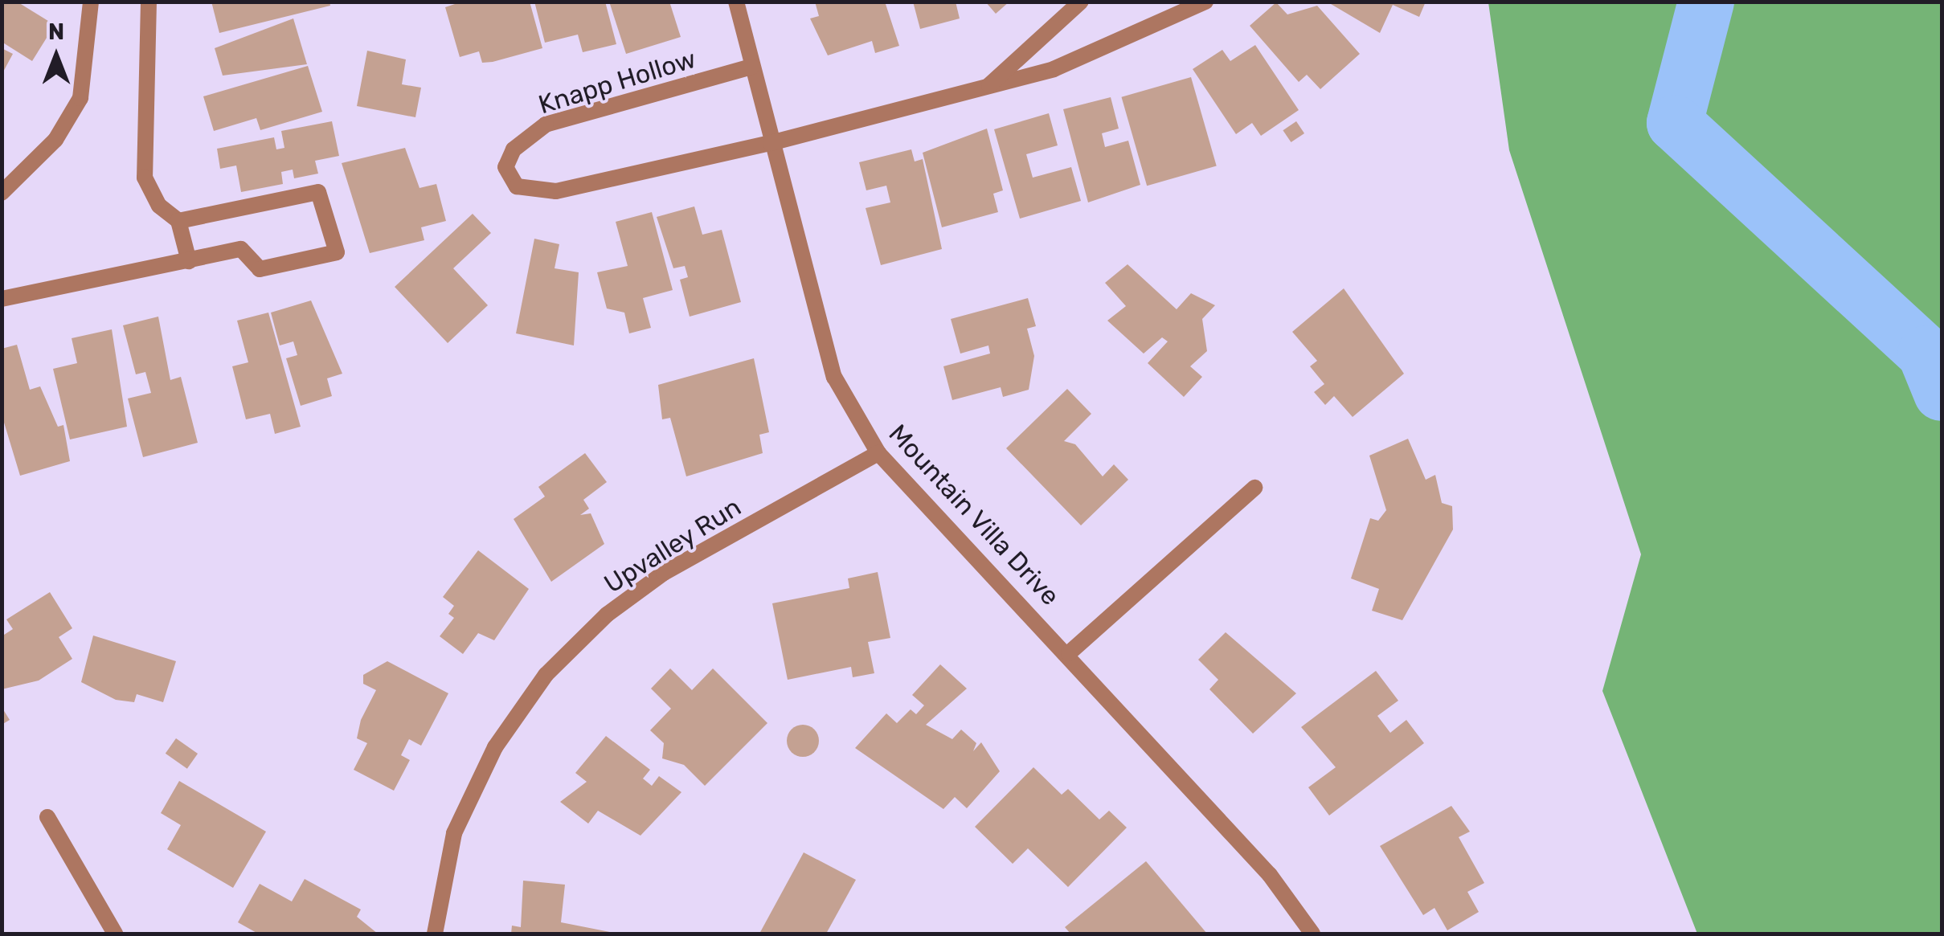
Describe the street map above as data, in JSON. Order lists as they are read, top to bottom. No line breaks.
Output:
{"streets":{"street":["Knapp Hollow","Mountain Villa Drive","Upvalley Run"]},"crossings":[["Knapp Hollow","Mountain Villa Drive"],["Mountain Villa Drive","Upvalley Run"]],"north":"top"}
